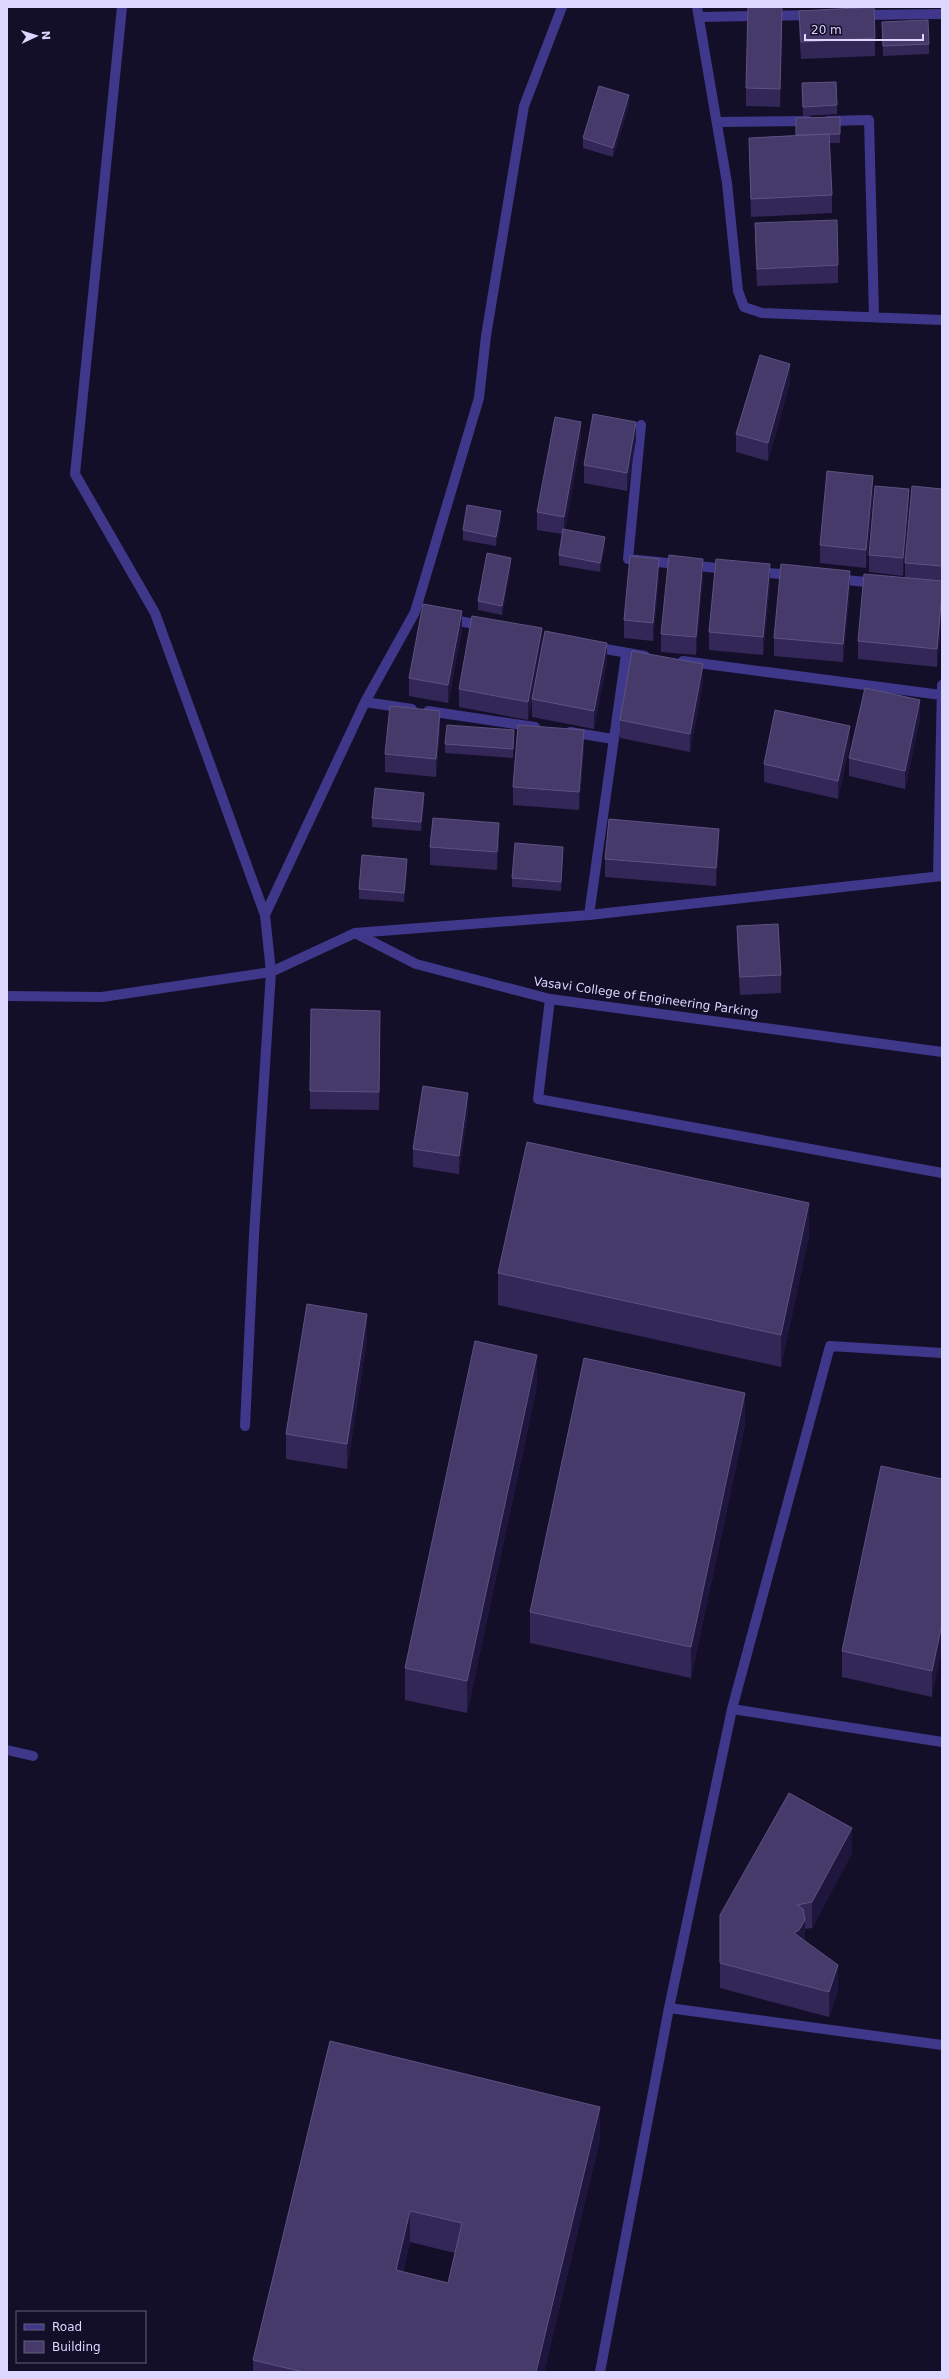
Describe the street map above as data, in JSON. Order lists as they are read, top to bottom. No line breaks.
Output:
{"streets":{"street":["Vasavi College of Engineering Parking"]},"legend":["Road","Building"],"scale_bar":"20 m","north":"right"}
